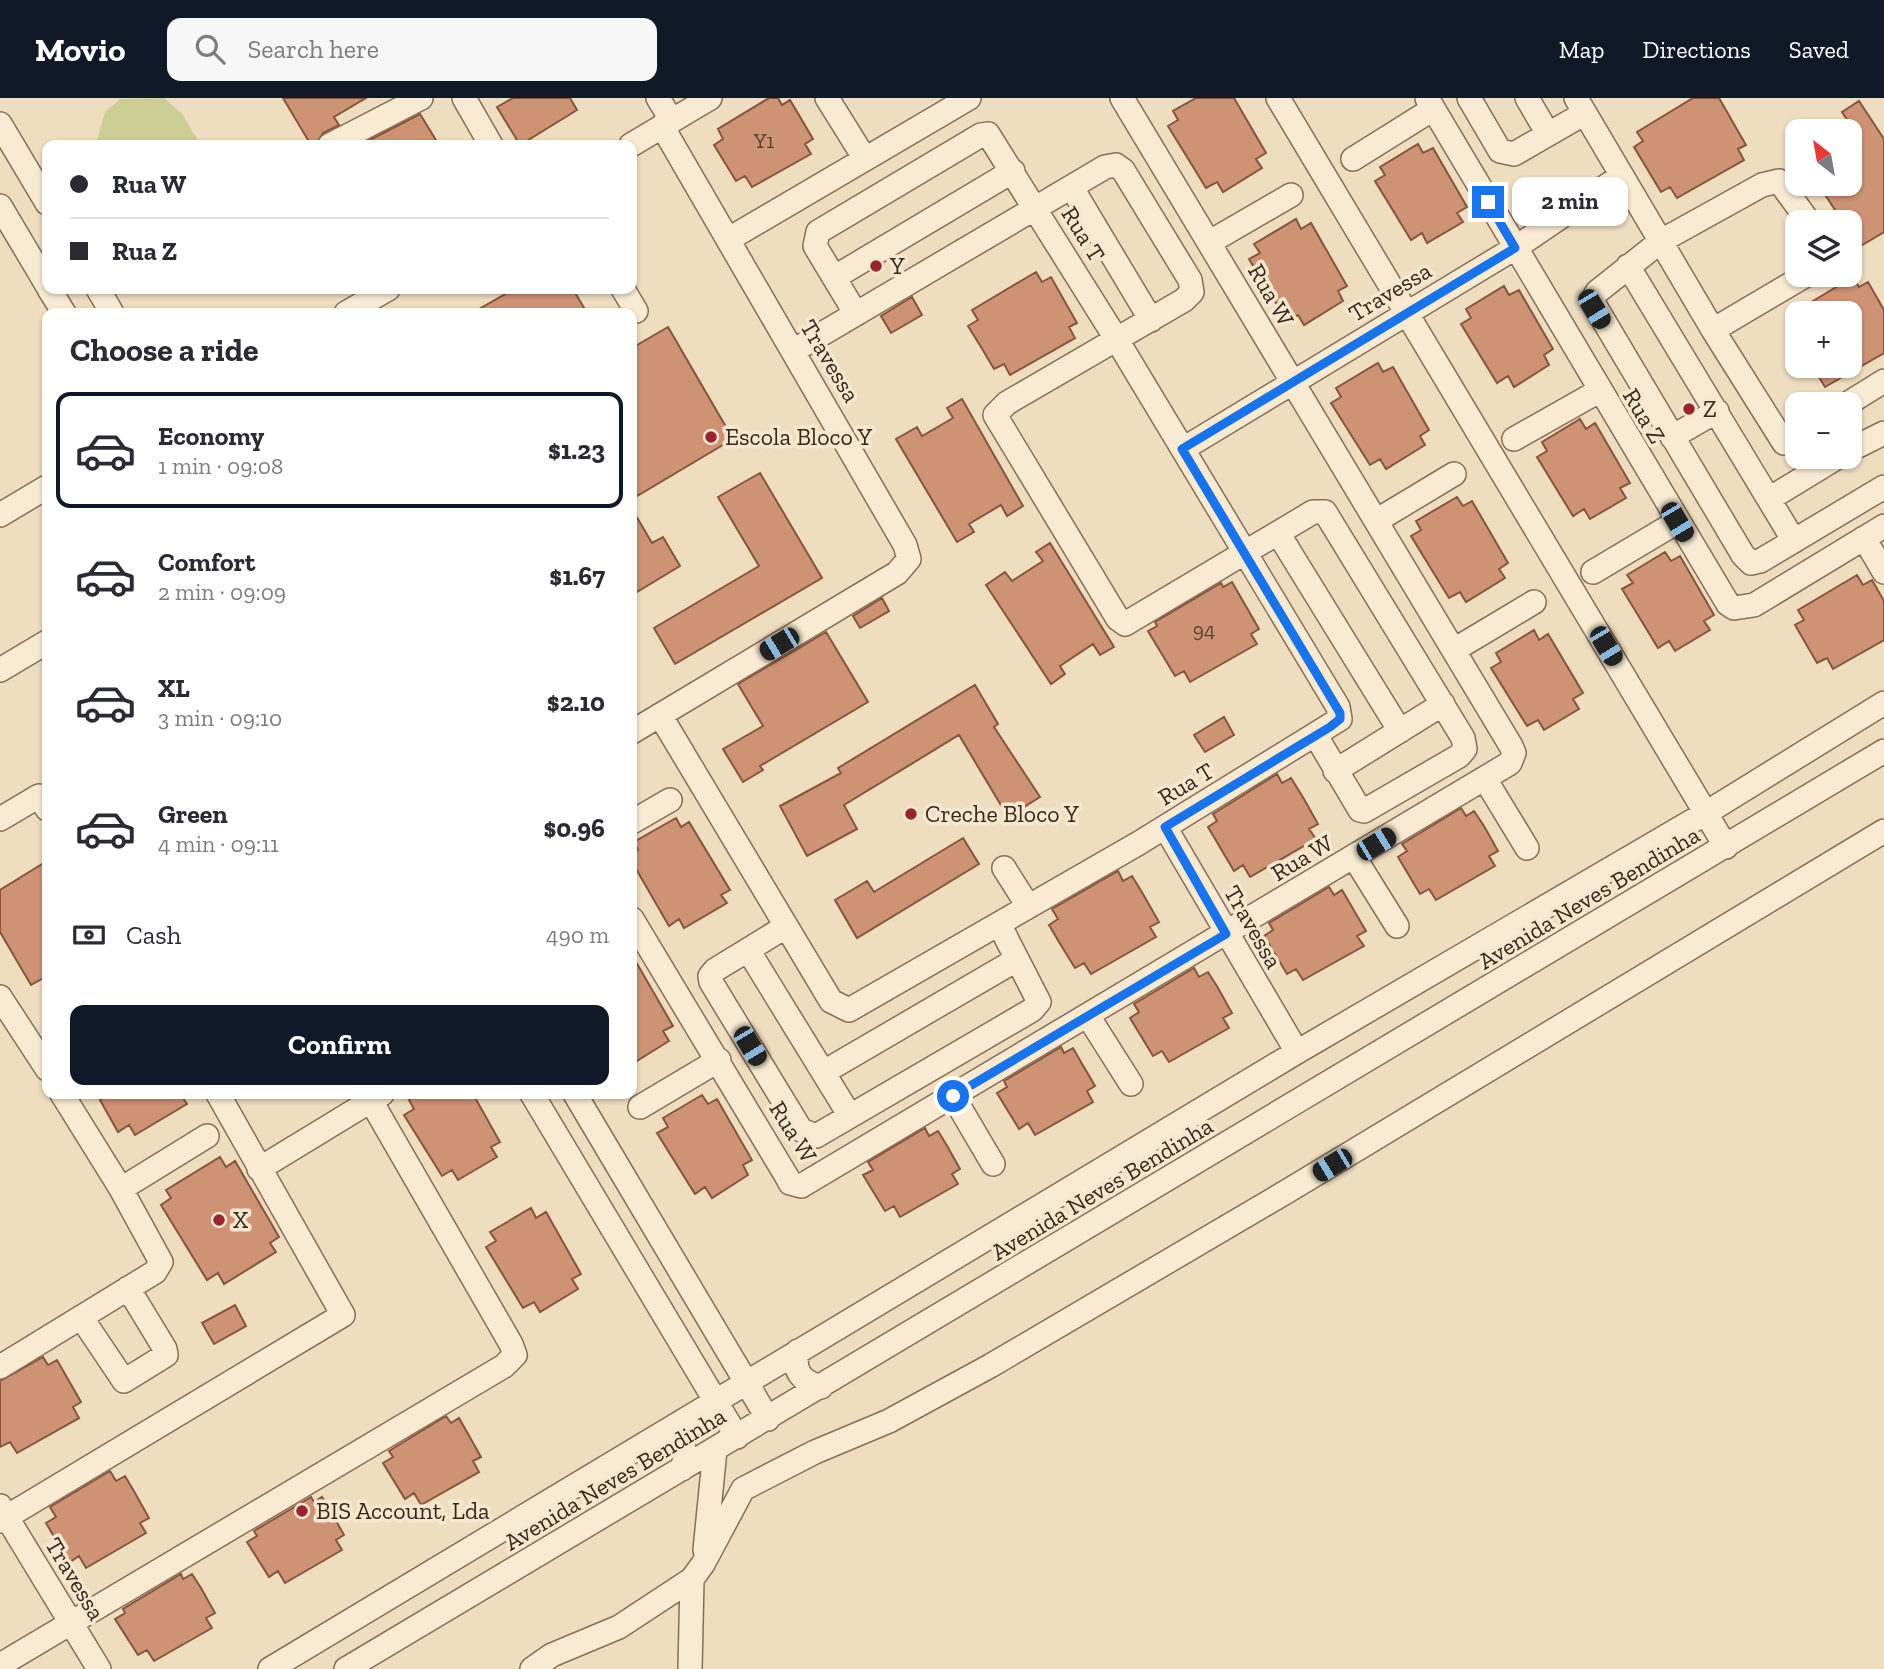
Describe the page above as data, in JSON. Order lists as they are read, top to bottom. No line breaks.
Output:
{"streets":{"street":["Rua T","Travessa","Rua W","Rua Z","Avenida Neves Bendinha"]},"crossings":[["Rua T","Travessa"],["Travessa","Rua W"],["Travessa","Rua Z"],["Travessa","Avenida Neves Bendinha"]],"places":["Y","Z","Escola Bloco Y","Creche Bloco Y","X","BIS Account, Lda"],"house_numbers":["Y1","94"],"north":"top left","page":{"header":"Movio","search":"Search here","nav":["Map","Directions","Saved"],"map_buttons":["+","−"],"banner":["Rua W","Rua Z"],"bubble":"2 min","heading":"Choose a ride","list":[{"name":"Economy","note":"1 min · 09:08","value":"$1.23"},{"name":"Comfort","note":"2 min · 09:09","value":"$1.67"},{"name":"XL","note":"3 min · 09:10","value":"$2.10"},{"name":"Green","note":"4 min · 09:11","value":"$0.96"}],"pay":["Cash","490 m"],"buttons":"Confirm"}}
